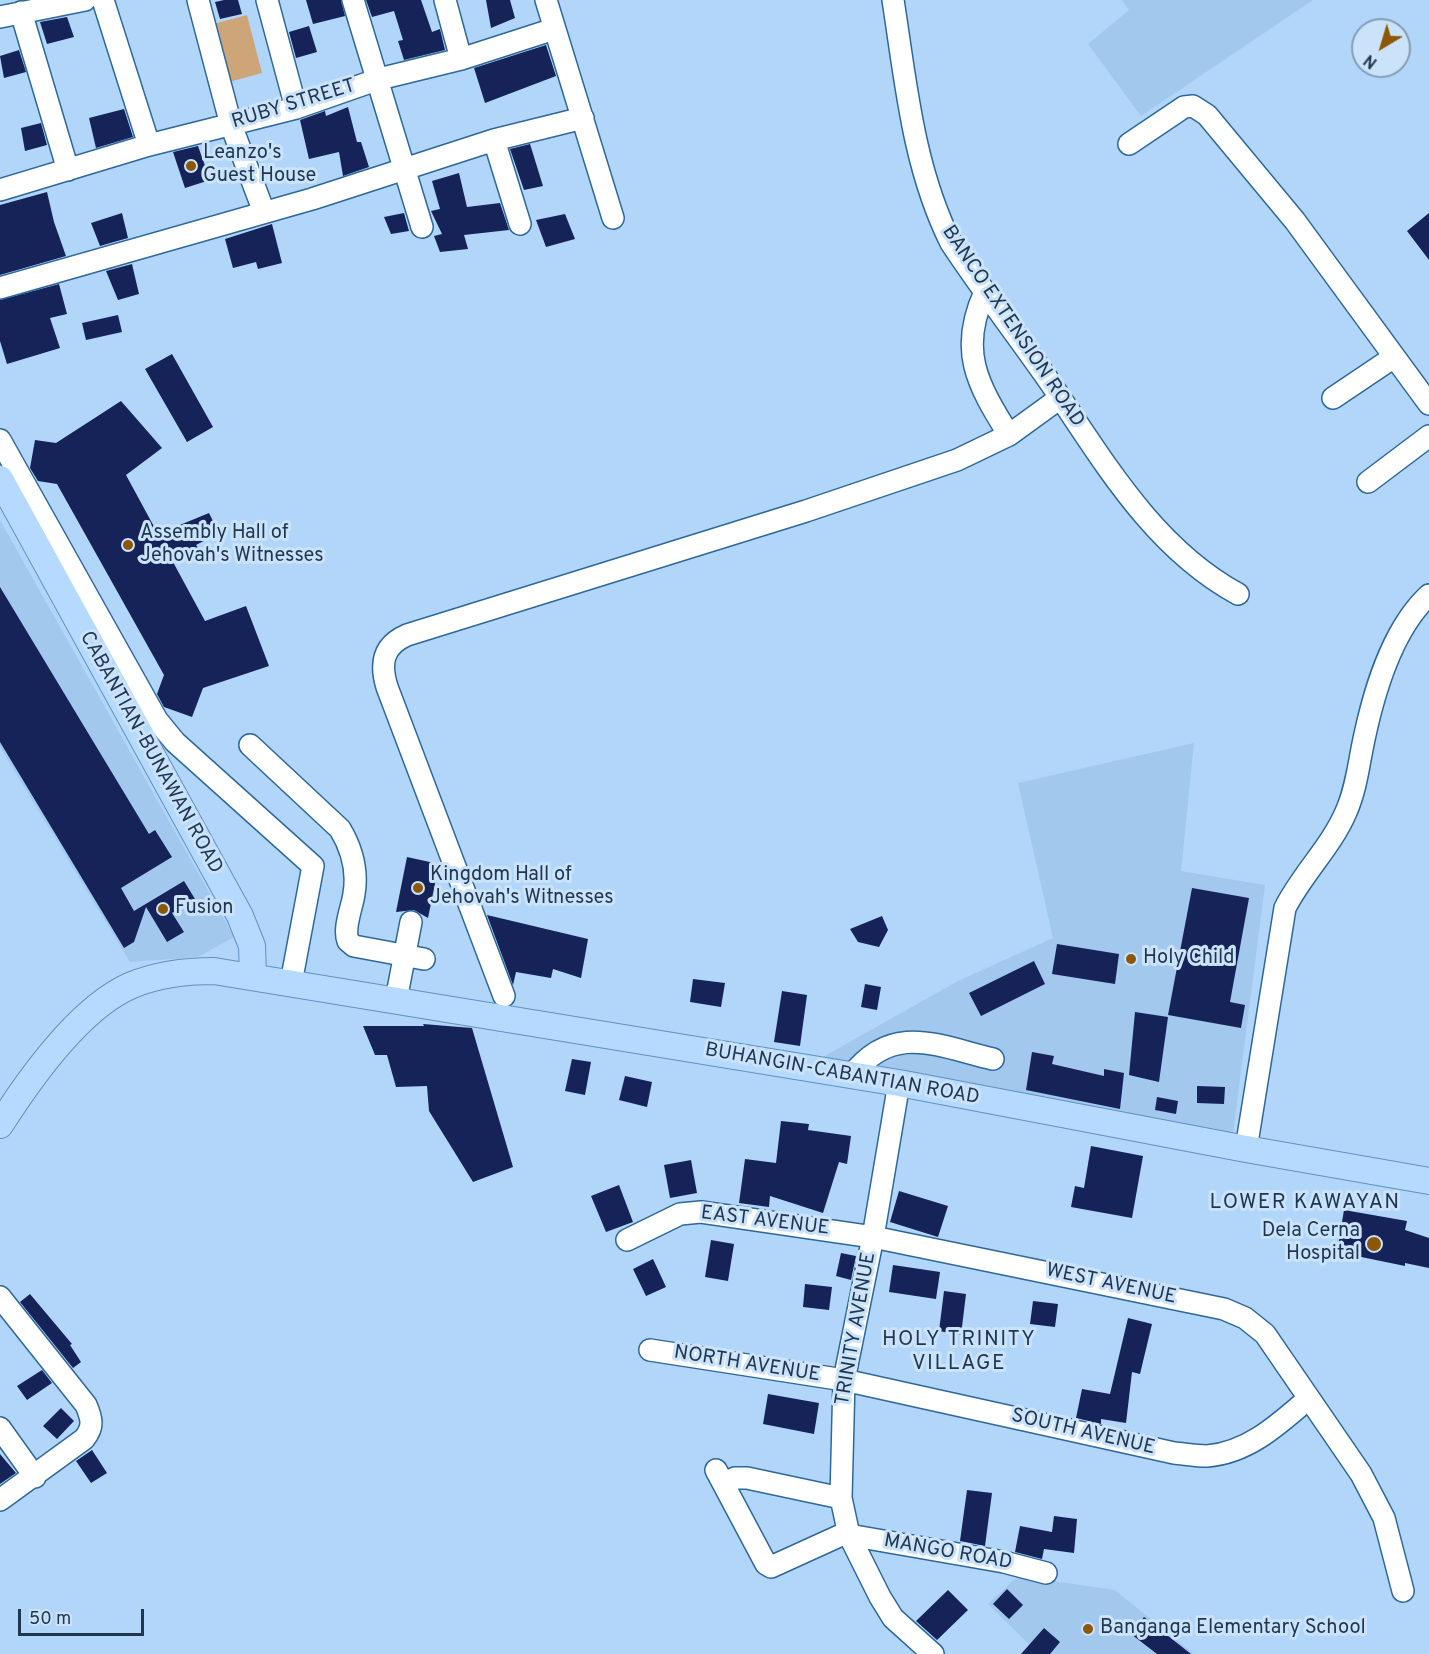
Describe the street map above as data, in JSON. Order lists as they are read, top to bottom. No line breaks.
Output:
{"streets":{"main road":["CABANTIAN-BUNAWAN ROAD","BUHANGIN-CABANTIAN ROAD"],"street":["RUBY STREET","BANCO EXTENSION ROAD","EAST AVENUE","WEST AVENUE","TRINITY AVENUE","NORTH AVENUE","SOUTH AVENUE","MANGO ROAD"]},"crossings":[["CABANTIAN-BUNAWAN ROAD","BUHANGIN-CABANTIAN ROAD"],["BUHANGIN-CABANTIAN ROAD","TRINITY AVENUE"],["EAST AVENUE","WEST AVENUE"],["EAST AVENUE","TRINITY AVENUE"],["WEST AVENUE","TRINITY AVENUE"],["WEST AVENUE","SOUTH AVENUE"],["TRINITY AVENUE","NORTH AVENUE"],["TRINITY AVENUE","SOUTH AVENUE"],["TRINITY AVENUE","MANGO ROAD"],["NORTH AVENUE","SOUTH AVENUE"]],"districts":["LOWER KAWAYAN","HOLY TRINITY VILLAGE"],"places":["Leanzo's Guest House","Assembly Hall of Jehovah's Witnesses","Kingdom Hall of Jehovah's Witnesses","Fusion","Holy Child","Dela Cerna Hospital","Banganga Elementary School"],"scale_bar":"50 m","north":"bottom left"}
